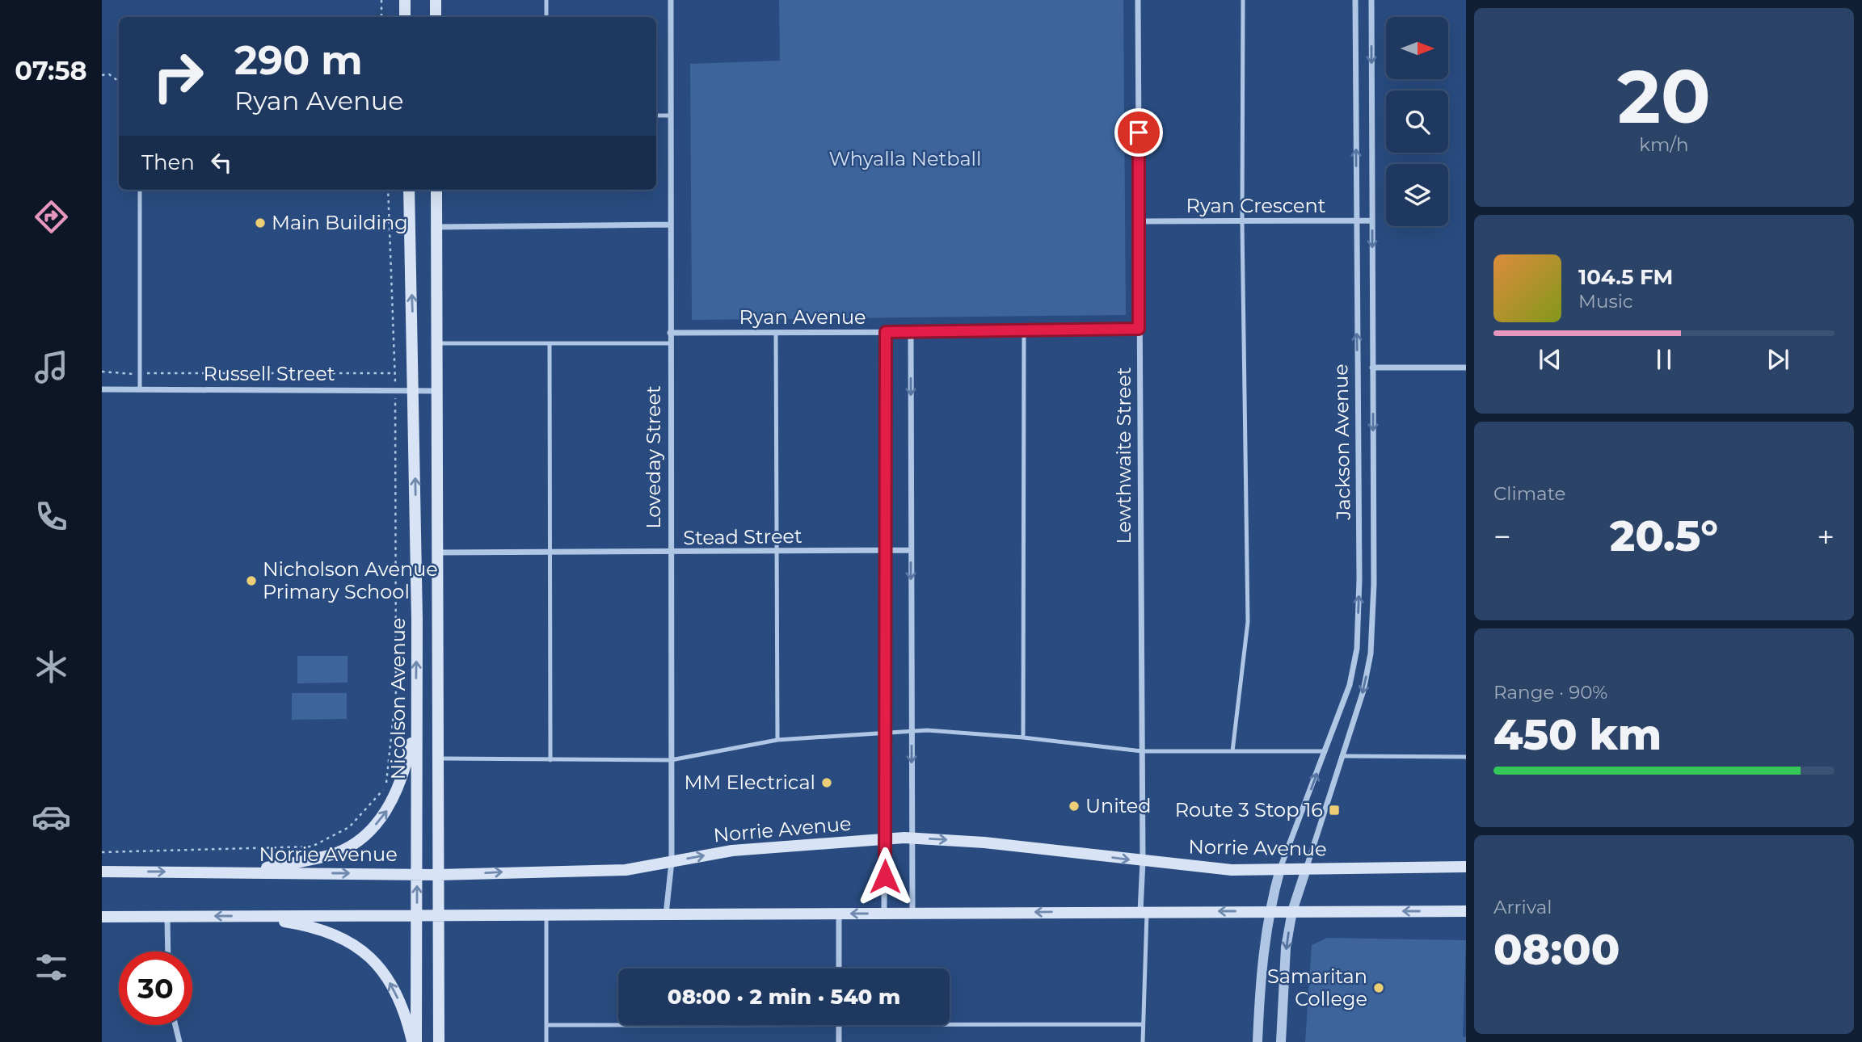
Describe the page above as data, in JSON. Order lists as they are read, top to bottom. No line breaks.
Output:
{"streets":{"main road":["Nicolson Avenue","Norrie Avenue"],"street":["Ryan Crescent","Ryan Avenue","Russell Street","Jackson Avenue","Lewthwaite Street","Loveday Street","Stead Street"]},"crossings":[["Ryan Crescent","Jackson Avenue"],["Ryan Crescent","Lewthwaite Street"],["Ryan Avenue","Lewthwaite Street"],["Ryan Avenue","Loveday Street"],["Russell Street","Nicolson Avenue"],["Jackson Avenue","Norrie Avenue"],["Lewthwaite Street","Norrie Avenue"],["Loveday Street","Stead Street"],["Loveday Street","Norrie Avenue"],["Stead Street","Nicolson Avenue"],["Nicolson Avenue","Norrie Avenue"]],"parks":["Whyalla Netball"],"places":{"other":["Main Building","Nicholson Avenue Primary School","MM Electrical","United","Samaritan College"],"transit":["Route 3 Stop 16"]},"north":"right","page":{"tabs":"07:58","tile":[["20","km/h"],"Climate",["Range · 90%","450 km"],["Arrival","08:00"]],"turn":["290 m","Ryan Avenue"],"then":"Then","song":["104.5 FM","Music"],"heat":["−","20.5°","+"],"limit":"30","trip":"08:00 · 2 min · 540 m"}}
